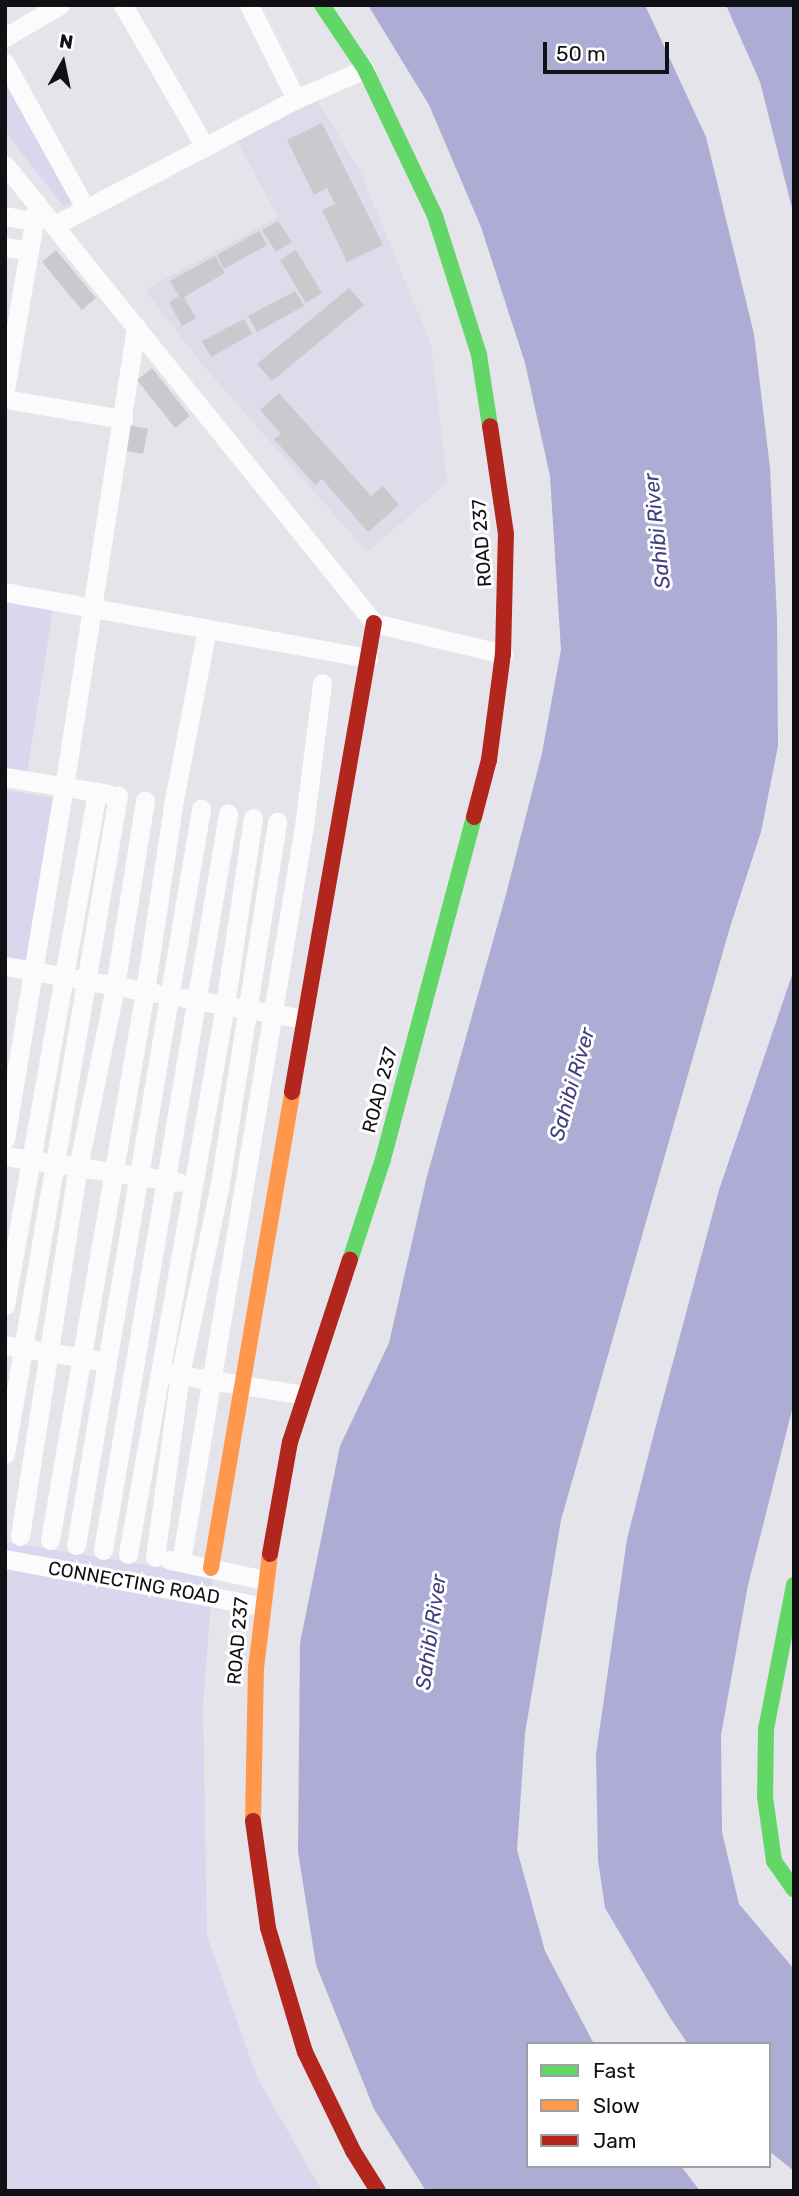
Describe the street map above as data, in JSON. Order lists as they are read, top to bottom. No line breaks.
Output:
{"streets":{"street":["ROAD 237","CONNECTING ROAD"]},"crossings":[["ROAD 237","CONNECTING ROAD"]],"water":["Sahibi River"],"legend":["Fast","Slow","Jam"],"scale_bar":"50 m","north":"top"}
